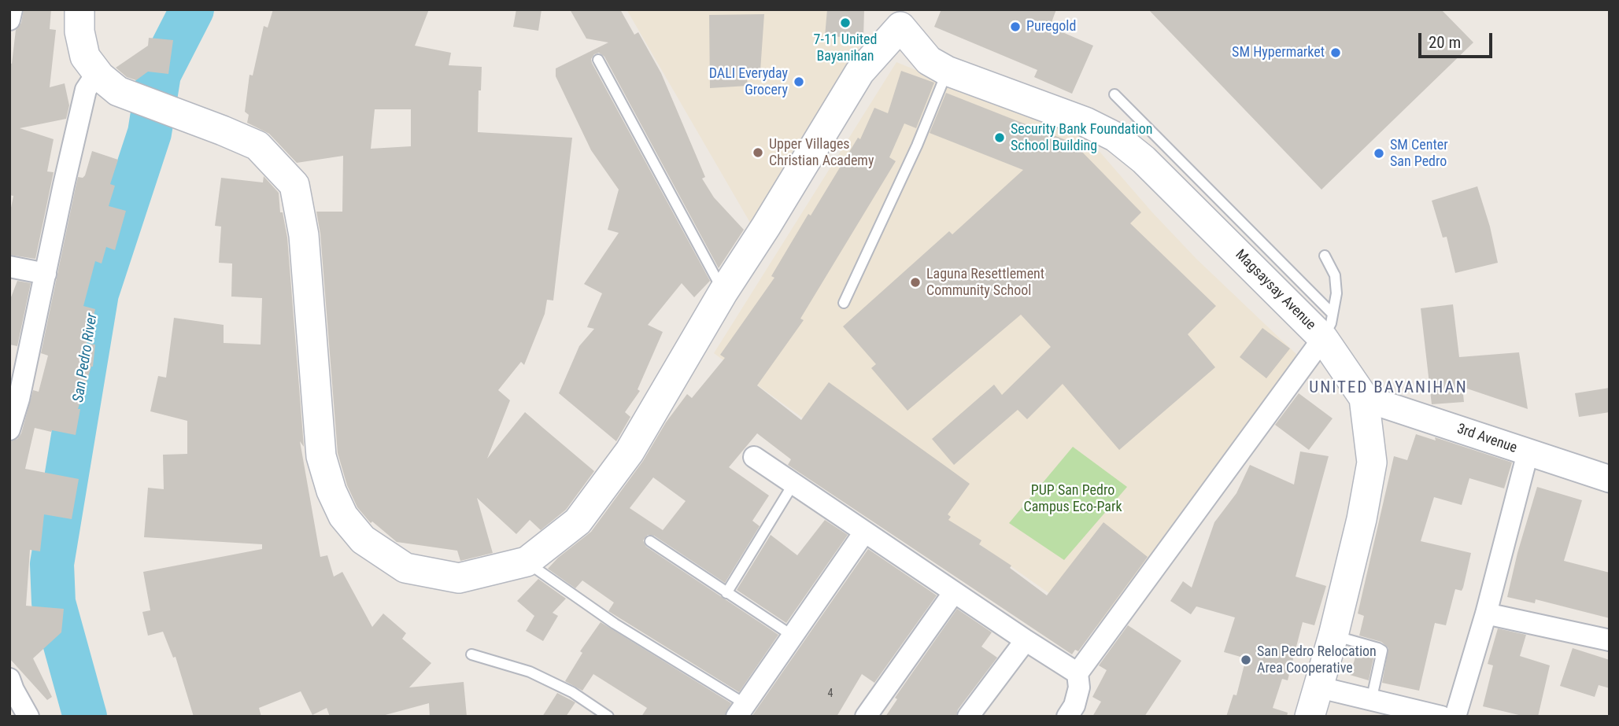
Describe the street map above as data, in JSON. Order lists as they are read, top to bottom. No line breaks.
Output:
{"streets":{"main road":["Magsaysay Avenue"],"street":["3rd Avenue"]},"crossings":[["Magsaysay Avenue","3rd Avenue"]],"districts":["UNITED BAYANIHAN"],"water":["San Pedro River"],"parks":["PUP San Pedro Campus Eco-Park"],"places":["7-11 United Bayanihan","Puregold","SM Hypermarket","DALI Everyday Grocery","Security Bank Foundation School Building","Upper Villages Christian Academy","SM Center San Pedro","Laguna Resettlement Community School","San Pedro Relocation Area Cooperative"],"house_numbers":["4"],"scale_bar":"20 m"}
